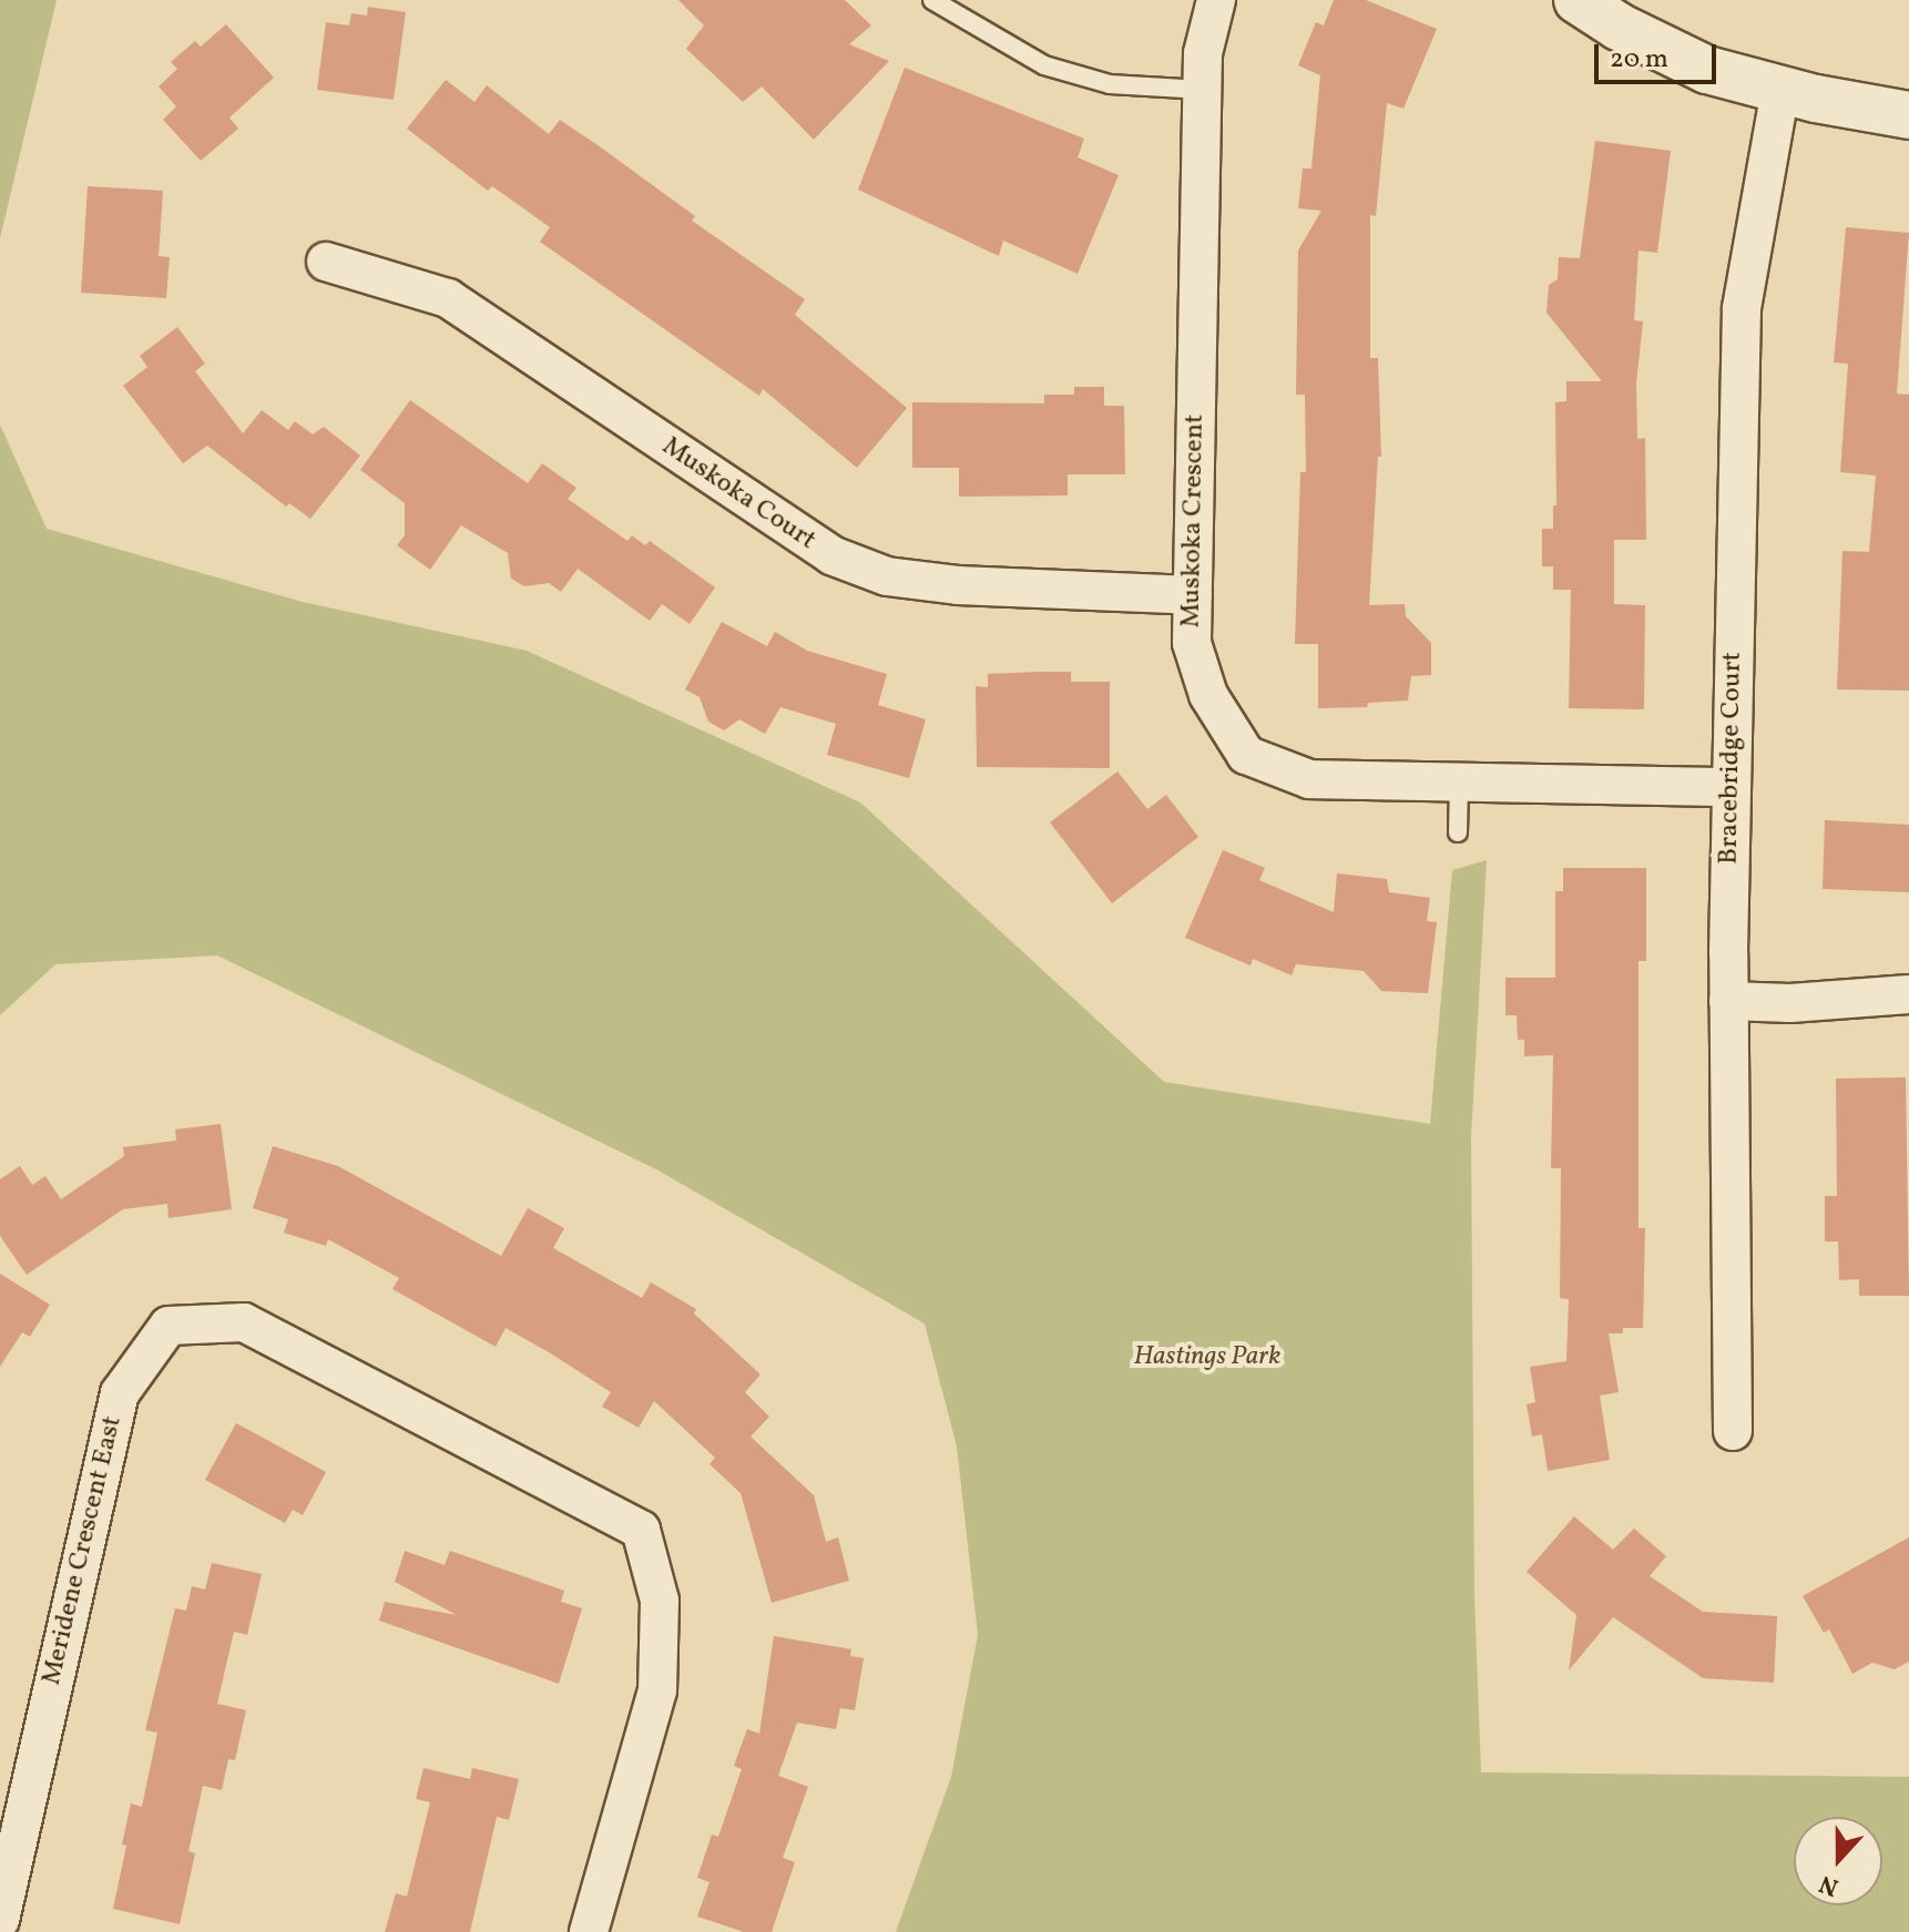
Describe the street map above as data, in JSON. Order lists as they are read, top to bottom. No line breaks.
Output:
{"streets":{"street":["Muskoka Court","Muskoka Crescent","Bracebridge Court","Meridene Crescent East"]},"crossings":[["Muskoka Court","Muskoka Crescent"],["Muskoka Crescent","Bracebridge Court"]],"parks":["Hastings Park"],"scale_bar":"20 m","north":"bottom"}
